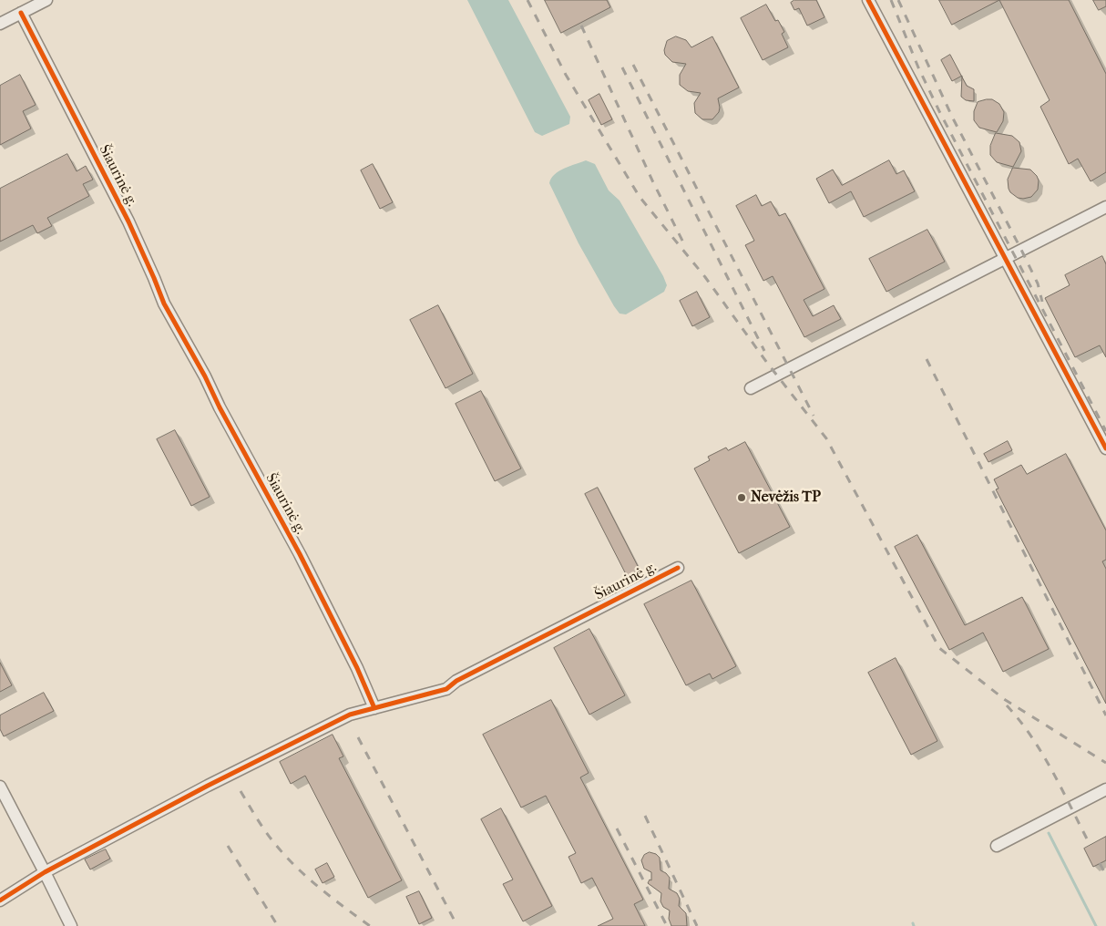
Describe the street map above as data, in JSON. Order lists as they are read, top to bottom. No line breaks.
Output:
{"streets":{"street":["Šiaurinė g."]},"places":["Nevėžis TP"]}
